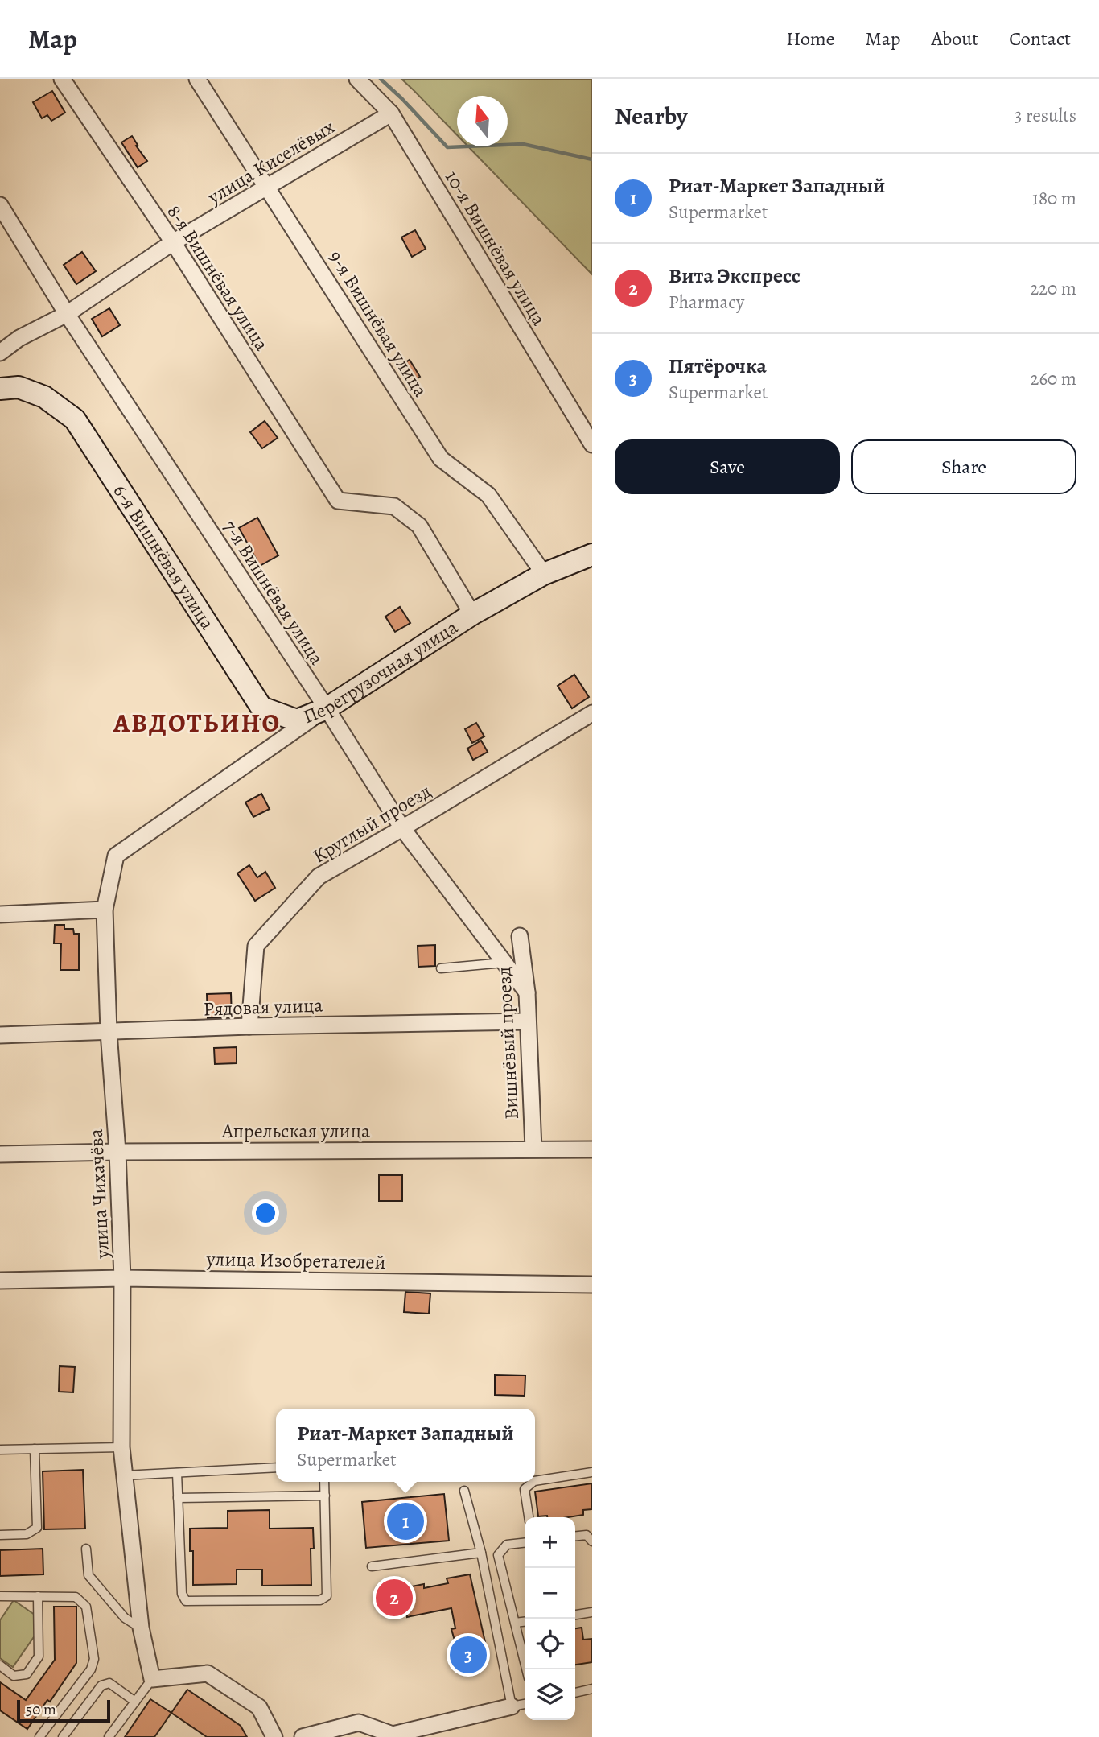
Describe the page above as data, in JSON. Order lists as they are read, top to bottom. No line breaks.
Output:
{"streets":{"street":["улица Киселёвых","10-я Вишнёвая улица","8-я Вишнёвая улица","9-я Вишнёвая улица","6-я Вишнёвая улица","7-я Вишнёвая улица","Перегрузочная улица","Круглый проезд","Рядовая улица","Вишнёвый проезд","Апрельская улица","улица Чихачёва","улица Изобретателей"]},"crossings":[["улица Киселёвых","10-я Вишнёвая улица"],["улица Киселёвых","8-я Вишнёвая улица"],["улица Киселёвых","9-я Вишнёвая улица"],["улица Киселёвых","7-я Вишнёвая улица"],["8-я Вишнёвая улица","Перегрузочная улица"],["9-я Вишнёвая улица","Перегрузочная улица"],["6-я Вишнёвая улица","7-я Вишнёвая улица"],["6-я Вишнёвая улица","Перегрузочная улица"],["7-я Вишнёвая улица","Перегрузочная улица"],["7-я Вишнёвая улица","Круглый проезд"],["7-я Вишнёвая улица","Вишнёвый проезд"],["Перегрузочная улица","улица Чихачёва"],["Круглый проезд","Рядовая улица"],["Рядовая улица","Вишнёвый проезд"],["Рядовая улица","улица Чихачёва"],["Вишнёвый проезд","Апрельская улица"],["Апрельская улица","улица Чихачёва"],["улица Чихачёва","улица Изобретателей"]],"districts":["АВДОТЬИНО"],"scale_bar":"50 m","north":"top","page":{"header":"Map","nav":["Home","Map","About","Contact"],"heading":["Nearby","3 results"],"list":[{"mark":"1","name":"Риат-Маркет Западный","note":"Supermarket","value":"180 m"},{"mark":"2","name":"Вита Экспресс","note":"Pharmacy","value":"220 m"},{"mark":"3","name":"Пятёрочка","note":"Supermarket","value":"260 m"}],"buttons":["Save","Share"],"popup":["Риат-Маркет Западный","Supermarket"],"pins":["1","2","3"],"map_buttons":["+","−"],"scale":"50 m"}}
